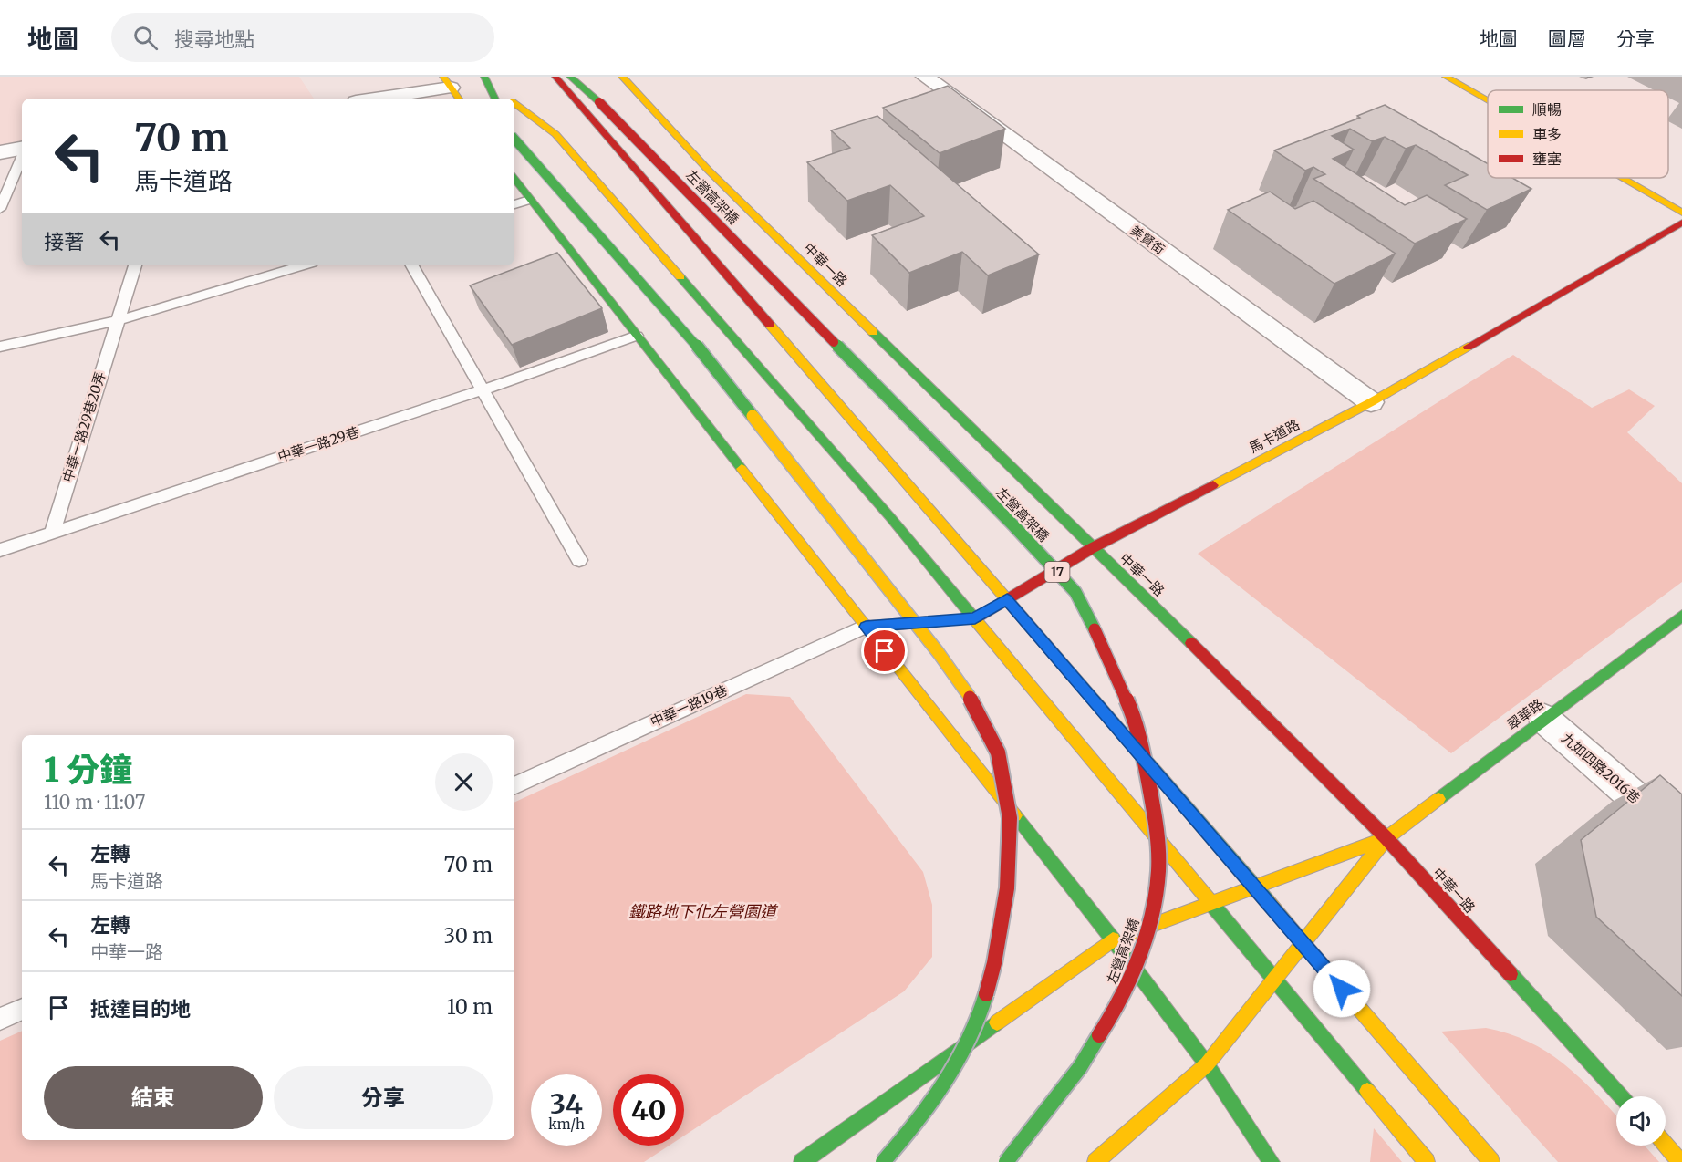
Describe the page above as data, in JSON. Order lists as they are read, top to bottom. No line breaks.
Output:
{"streets":{"street":["左營高架橋","美賢街","中華一路","馬卡道路","17","翠華路","九如四路2016巷"],"lane":["中華一路29巷20弄","中華一路29巷","中華一路19巷"]},"crossings":[["左營高架橋","17"],["美賢街","馬卡道路"],["中華一路","馬卡道路"],["中華一路","翠華路"],["中華一路29巷20弄","中華一路29巷"],["馬卡道路","中華一路19巷"],["翠華路","九如四路2016巷"]],"parks":["鐵路地下化左營園道"],"legend":["順暢","車多","壅塞"],"page":{"header":"地圖","search":"搜尋地點","nav":["地圖","圖層","分享"],"turn":["70 m","馬卡道路"],"then":"接著","heading":["1 分鐘","110 m · 11:07"],"list":[{"name":"左轉","note":"馬卡道路","value":"70 m"},{"name":"左轉","note":"中華一路","value":"30 m"},{"name":"抵達目的地","value":"10 m"}],"buttons":["結束","分享"],"speed":"34 km/h","limit":"40"}}
